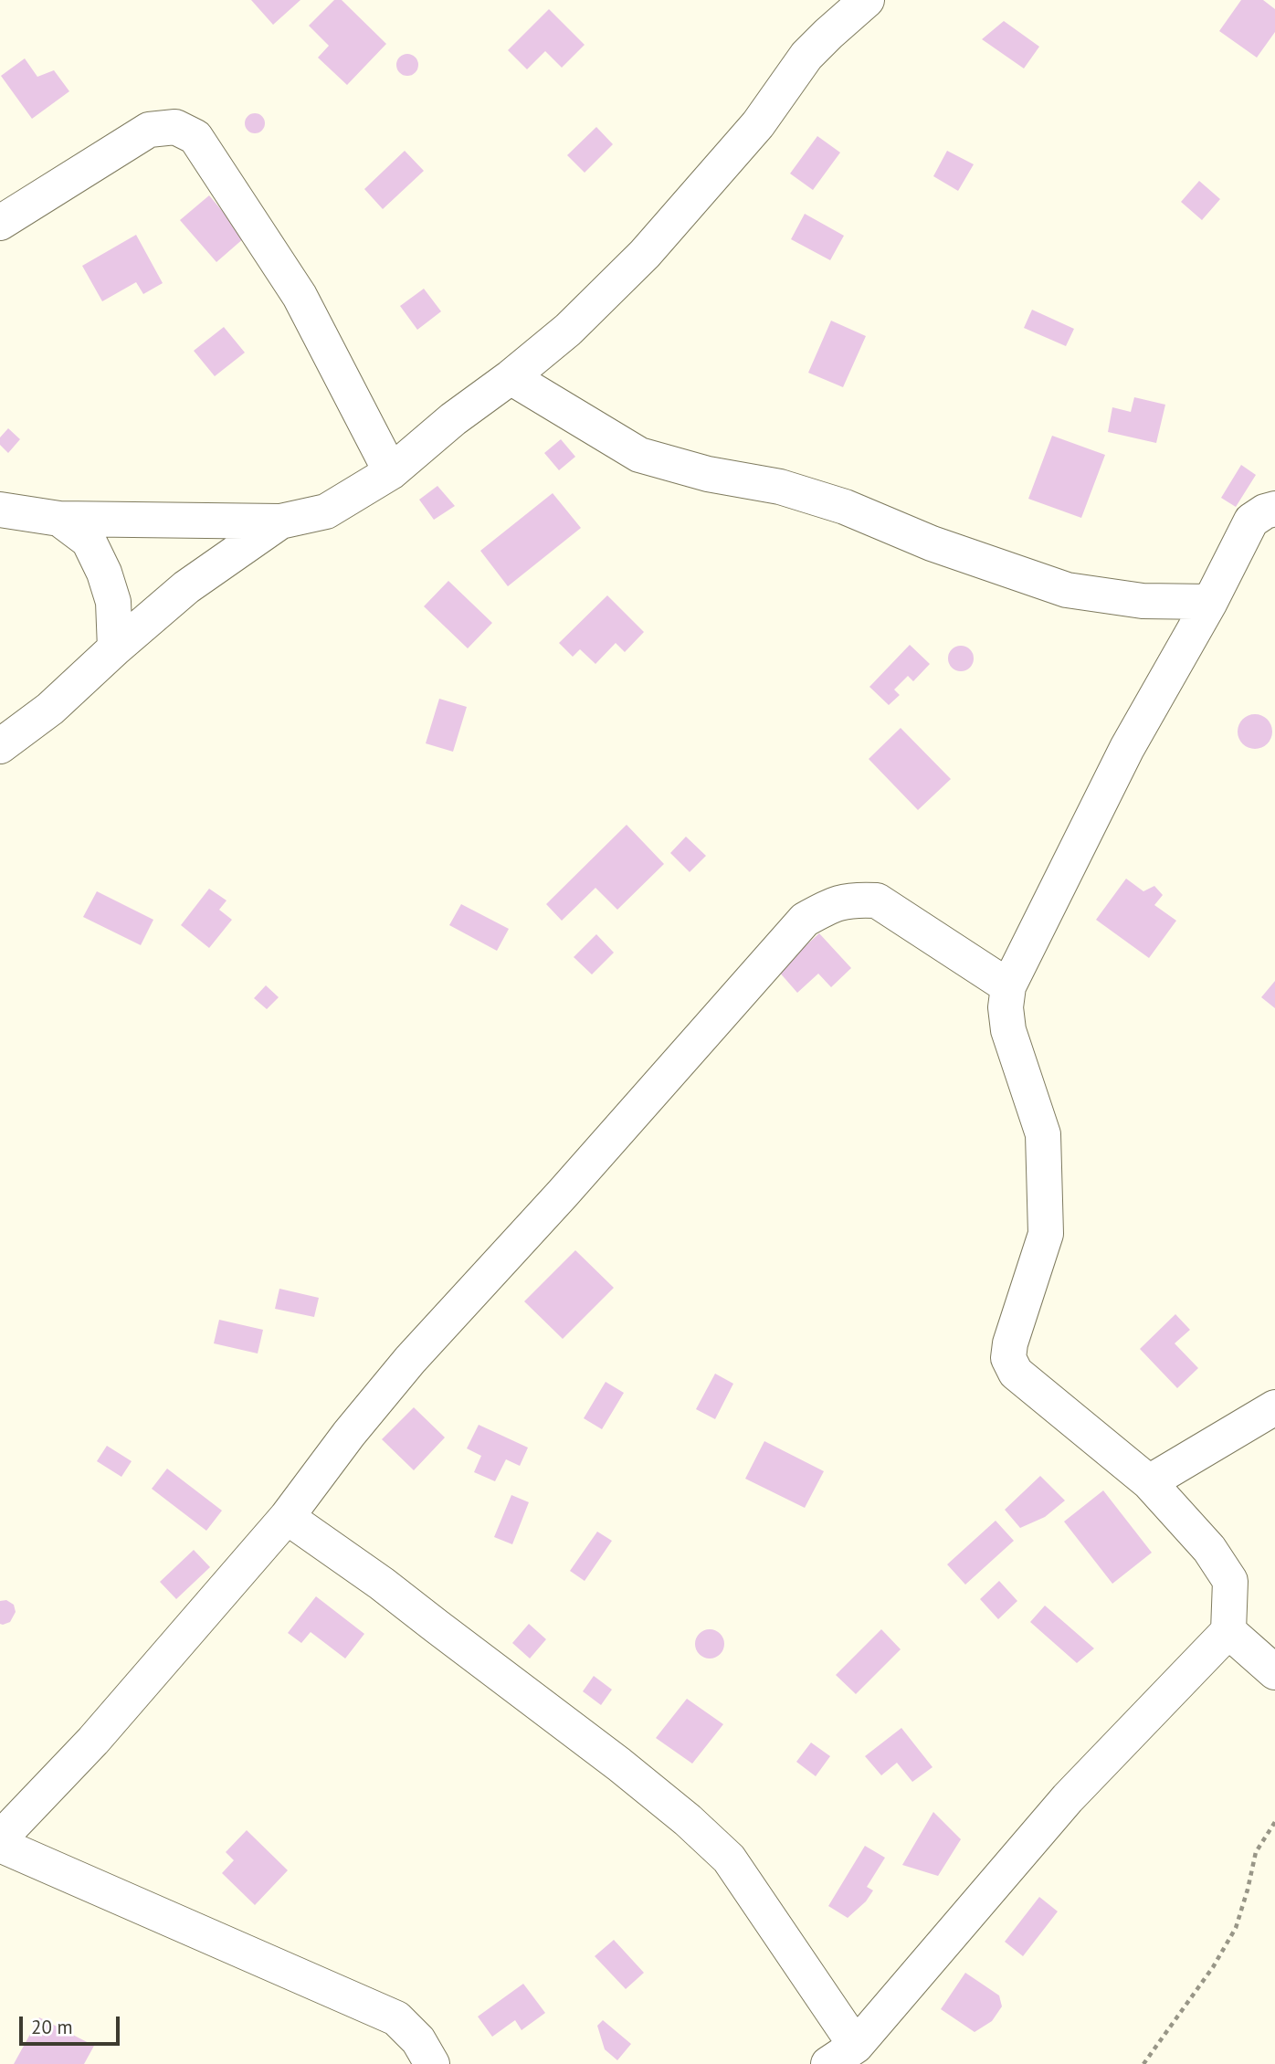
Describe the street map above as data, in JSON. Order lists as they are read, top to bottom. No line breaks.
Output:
{"scale_bar":"20 m"}
